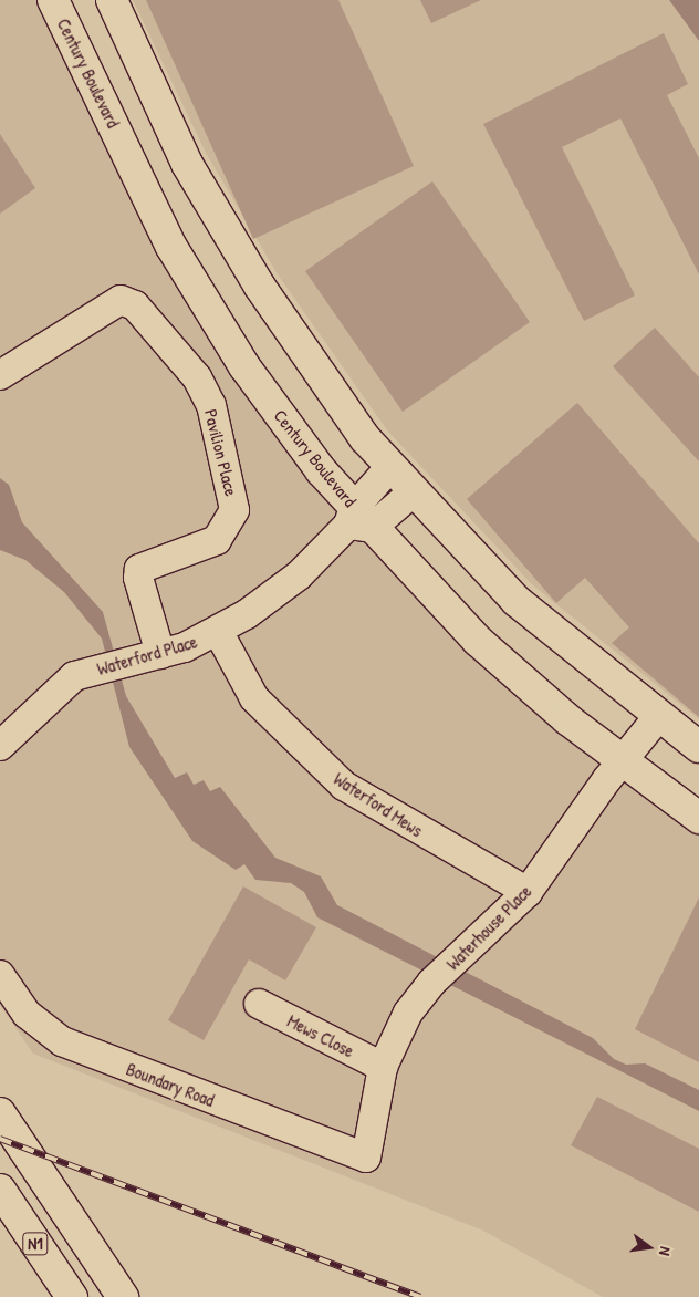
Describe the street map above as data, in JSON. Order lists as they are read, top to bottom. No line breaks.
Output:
{"streets":{"main road":["Century Boulevard","N1"],"street":["Pavilion Place","Waterford Place","Waterford Mews","Waterhouse Place","Mews Close","Boundary Road"]},"crossings":[["Century Boulevard","Waterford Place"],["Century Boulevard","Waterhouse Place"],["Pavilion Place","Waterford Place"],["Waterford Place","Waterford Mews"],["Waterford Mews","Waterhouse Place"],["Waterhouse Place","Mews Close"],["Waterhouse Place","Boundary Road"]],"north":"right"}
